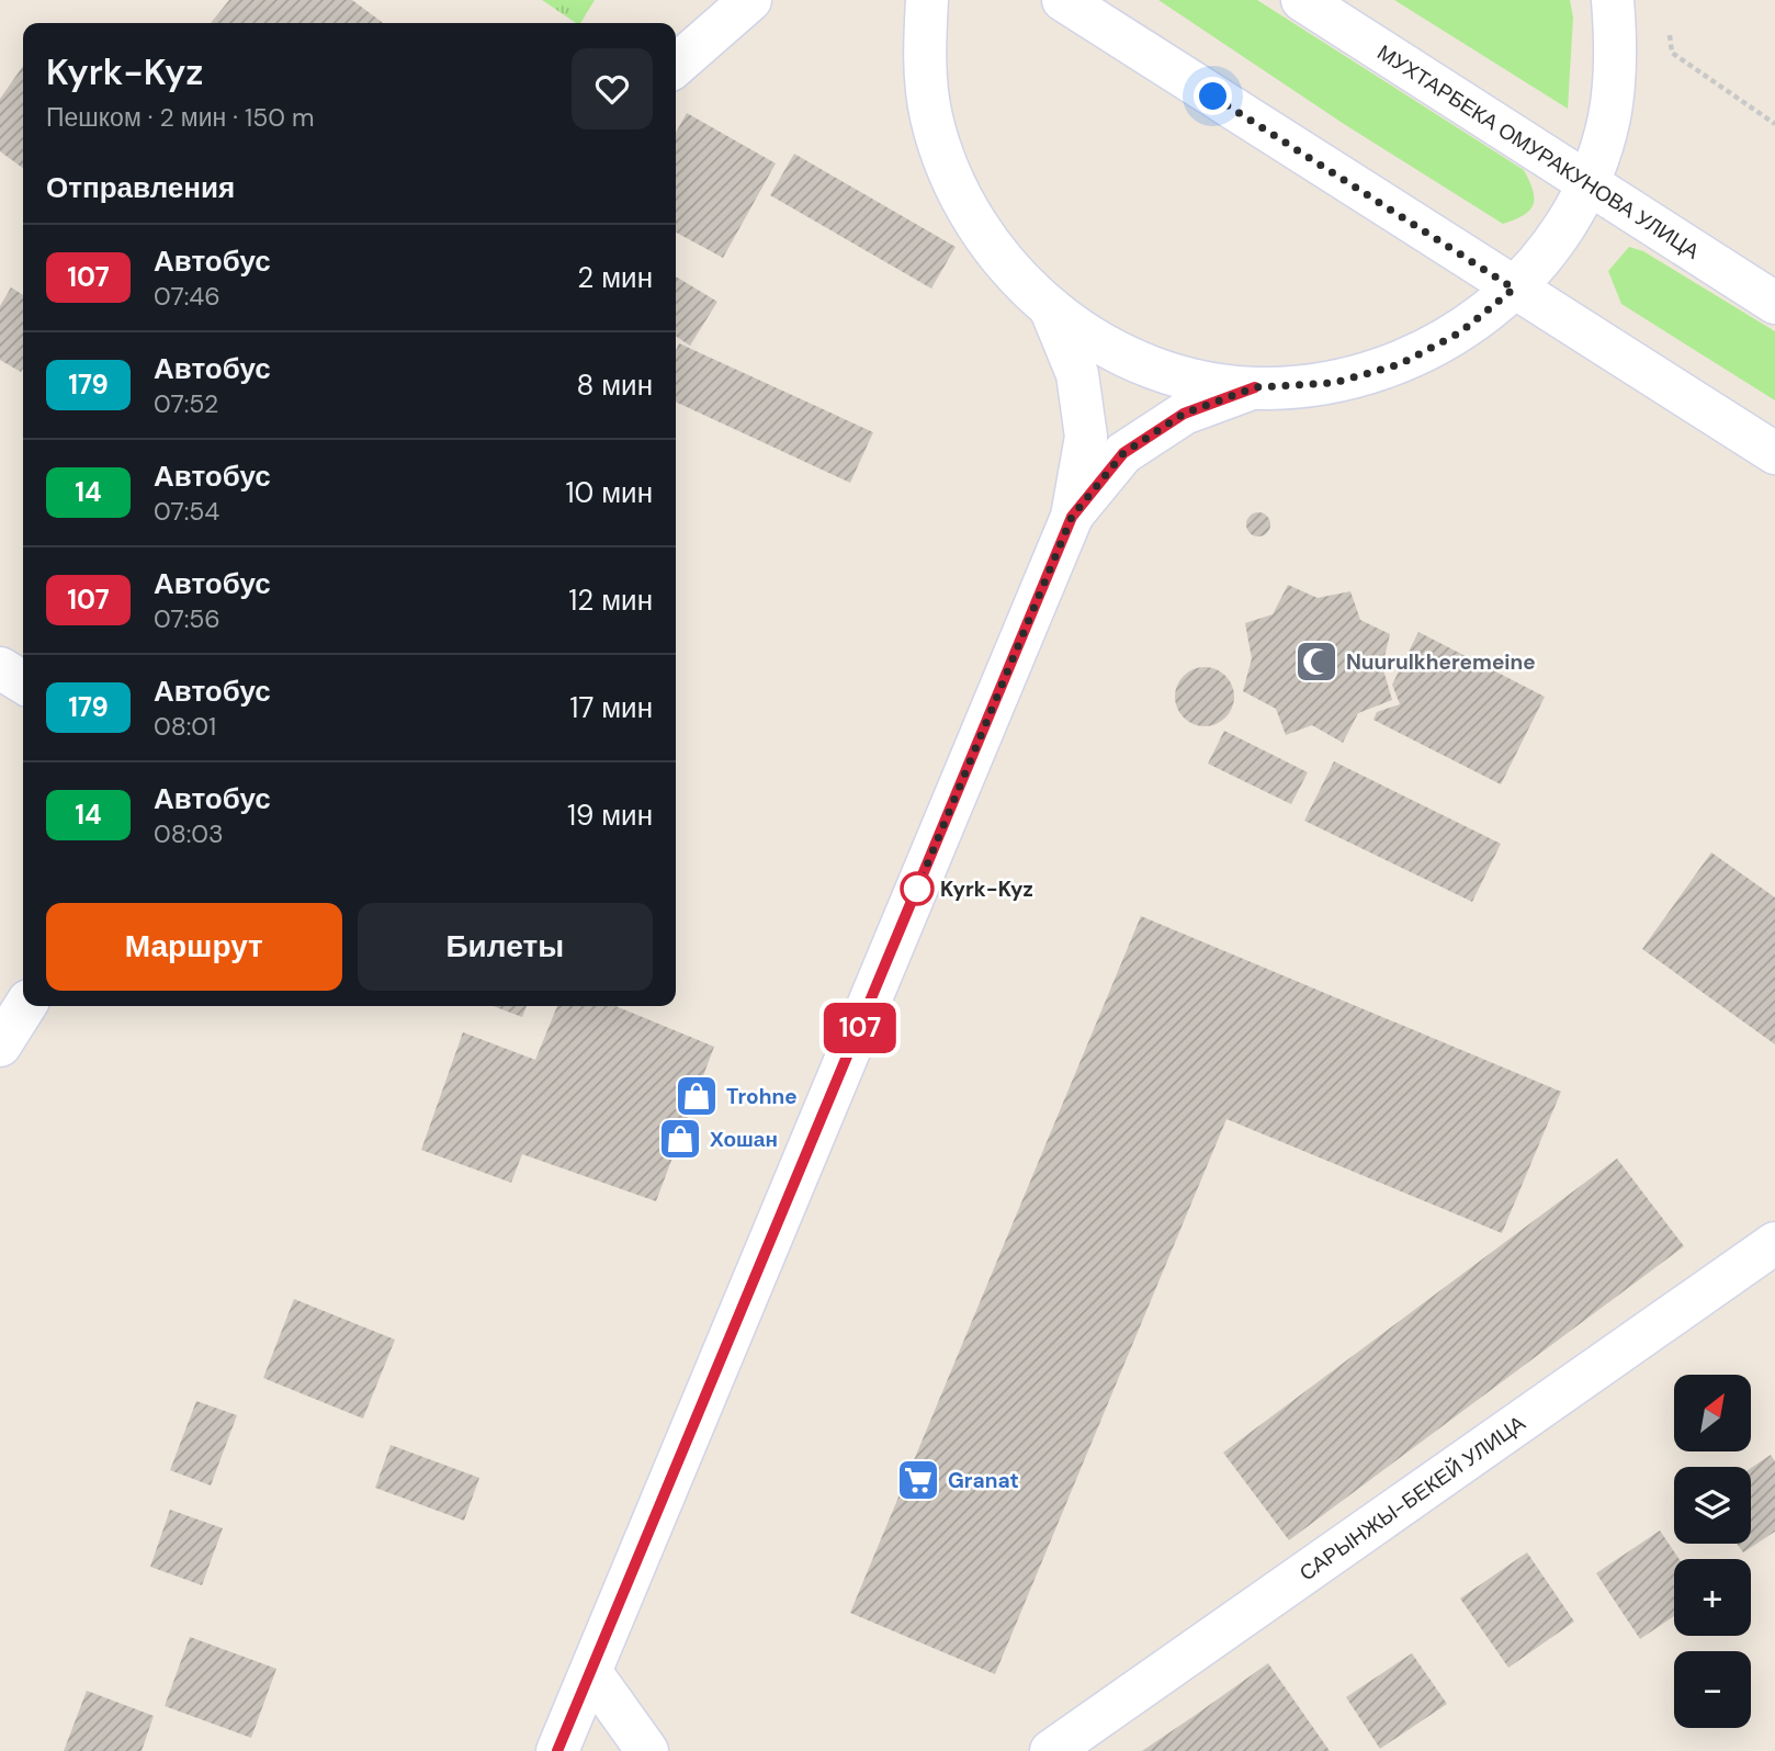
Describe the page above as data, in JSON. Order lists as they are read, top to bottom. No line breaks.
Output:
{"streets":{"street":["МУХТАРБЕКА ОМУРАКУНОВА УЛИЦА","САРЫНЖЫ-БЕКЕЙ УЛИЦА"]},"places":{"mosque":["Nuurulkheremeine"],"other":["Kyrk-Kyz"],"shop":["Trohne","Хошан"],"supermarket":["Granat"]},"lines":["bus line 107"],"north":"top right","page":{"on_map":"107","heading":[["Kyrk-Kyz","Пешком · 2 мин · 150 m"],"Отправления"],"list":[{"mark":"107","name":"Автобус","note":"07:46","value":"2 мин"},{"mark":"179","name":"Автобус","note":"07:52","value":"8 мин"},{"mark":"14","name":"Автобус","note":"07:54","value":"10 мин"},{"mark":"107","name":"Автобус","note":"07:56","value":"12 мин"},{"mark":"179","name":"Автобус","note":"08:01","value":"17 мин"},{"mark":"14","name":"Автобус","note":"08:03","value":"19 мин"}],"buttons":["Маршрут","Билеты"],"map_buttons":["+","−"]}}
